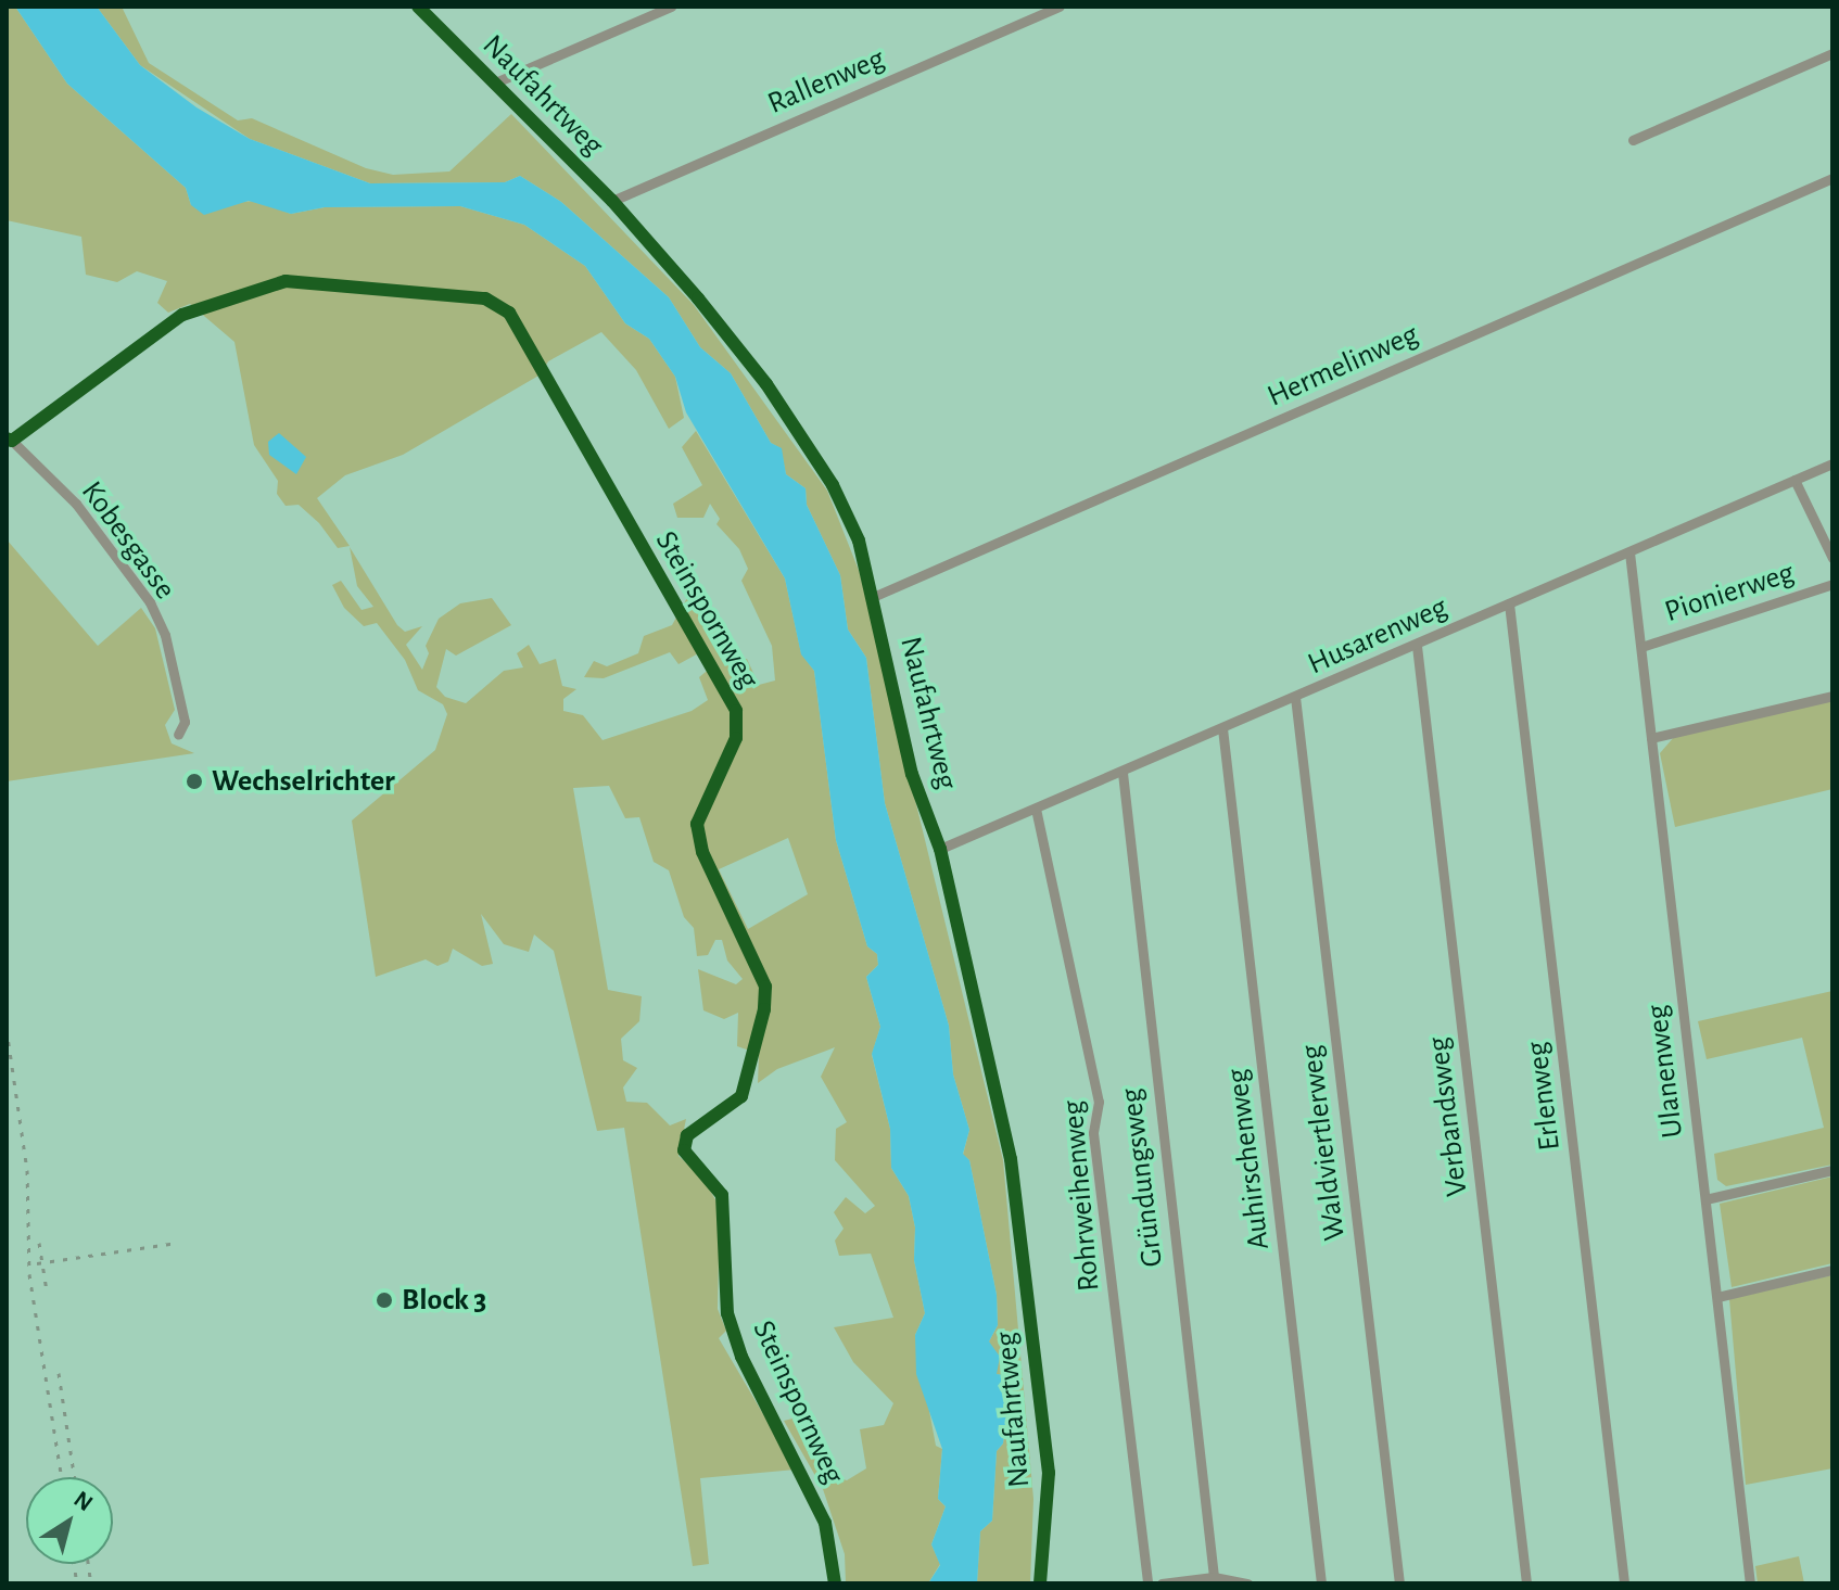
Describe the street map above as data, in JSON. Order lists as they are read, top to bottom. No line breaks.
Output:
{"streets":{"street":["Rallenweg","Naufahrtweg","Hermelinweg","Kobesgasse","Pionierweg","Steinspornweg","Husarenweg","Ulanenweg","Erlenweg","Verbandsweg","Waldviertlerweg","Auhirschenweg","Gründungsweg","Rohrweihenweg"]},"crossings":[["Rallenweg","Naufahrtweg"],["Naufahrtweg","Hermelinweg"],["Naufahrtweg","Husarenweg"],["Kobesgasse","Steinspornweg"],["Pionierweg","Ulanenweg"],["Husarenweg","Ulanenweg"],["Husarenweg","Erlenweg"],["Husarenweg","Verbandsweg"],["Husarenweg","Waldviertlerweg"],["Husarenweg","Auhirschenweg"],["Husarenweg","Gründungsweg"],["Husarenweg","Rohrweihenweg"]],"places":["Wechselrichter","Block 3"],"north":"top right"}
